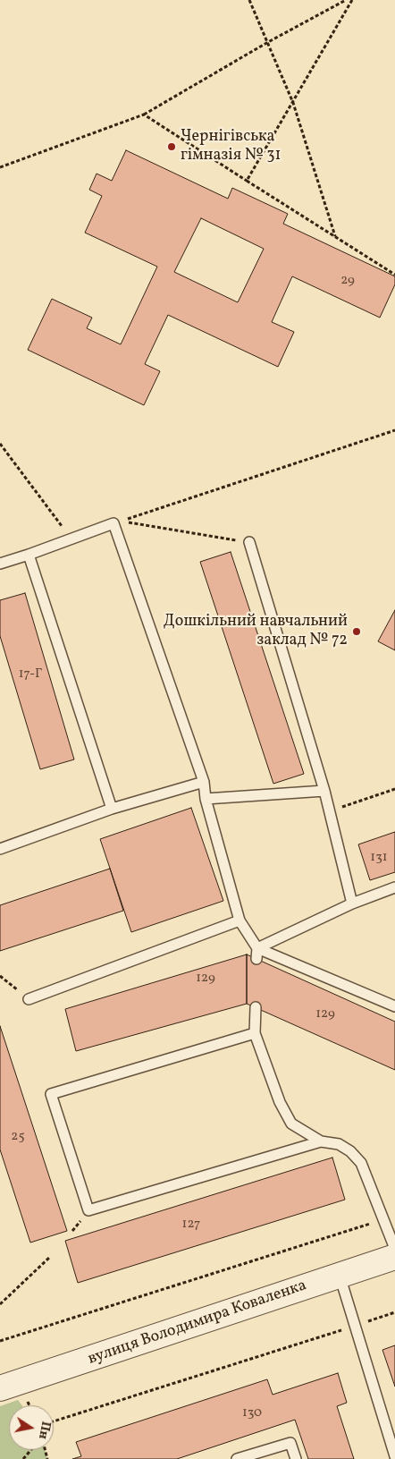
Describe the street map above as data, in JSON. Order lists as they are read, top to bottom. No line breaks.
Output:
{"streets":{"street":["вулиця Володимира Коваленка"]},"places":["Чернігівська гімназія № 31","Дошкільний навчальний заклад № 72"],"house_numbers":["29","17-Г","131","129","129","25","127","130"],"north":"right"}
